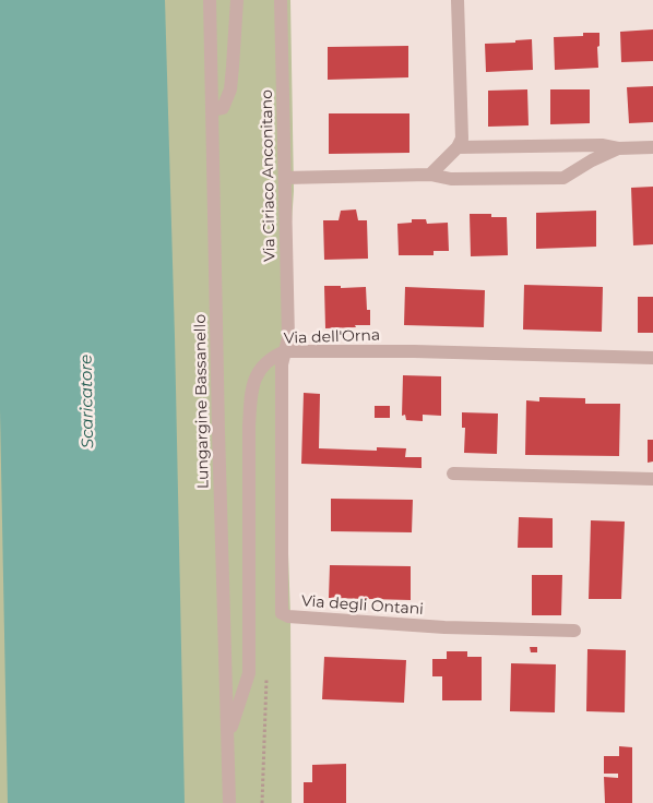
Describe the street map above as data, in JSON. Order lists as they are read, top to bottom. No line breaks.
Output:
{"streets":{"street":["Via Ciriaco Anconitano","Via dell'Orna","Lungargine Bassanello","Via degli Ontani"]},"crossings":[["Via Ciriaco Anconitano","Via dell'Orna"],["Via Ciriaco Anconitano","Via degli Ontani"],["Via dell'Orna","Lungargine Bassanello"],["Via dell'Orna","Via degli Ontani"]],"water":["Scaricatore"]}
